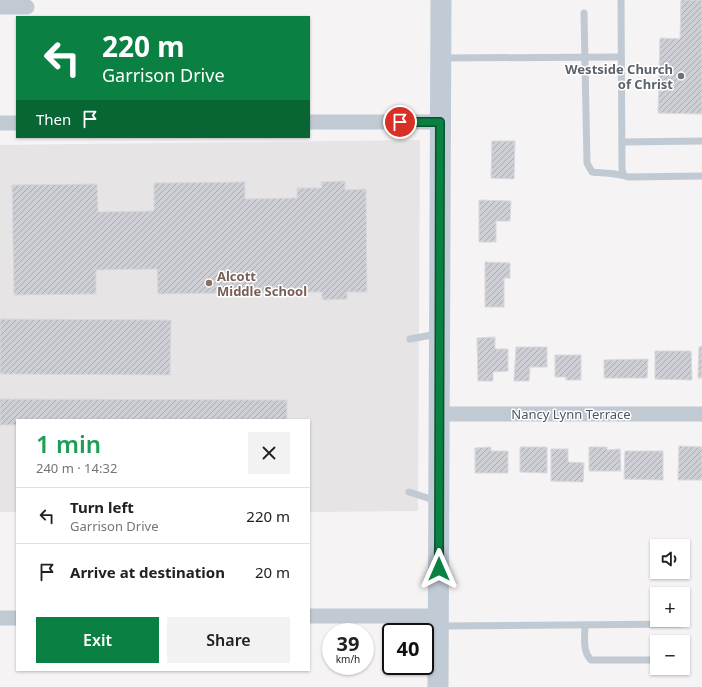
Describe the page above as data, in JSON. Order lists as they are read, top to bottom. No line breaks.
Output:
{"streets":{"street":["Nancy Lynn Terrace"]},"places":["Westside Church of Christ","Alcott Middle School"],"page":{"turn":["220 m","Garrison Drive"],"then":"Then","heading":["1 min","240 m · 14:32"],"list":[{"name":"Turn left","note":"Garrison Drive","value":"220 m"},{"name":"Arrive at destination","value":"20 m"}],"map_buttons":["+","−"],"buttons":["Exit","Share"],"speed":"39 km/h","limit":"40"}}
